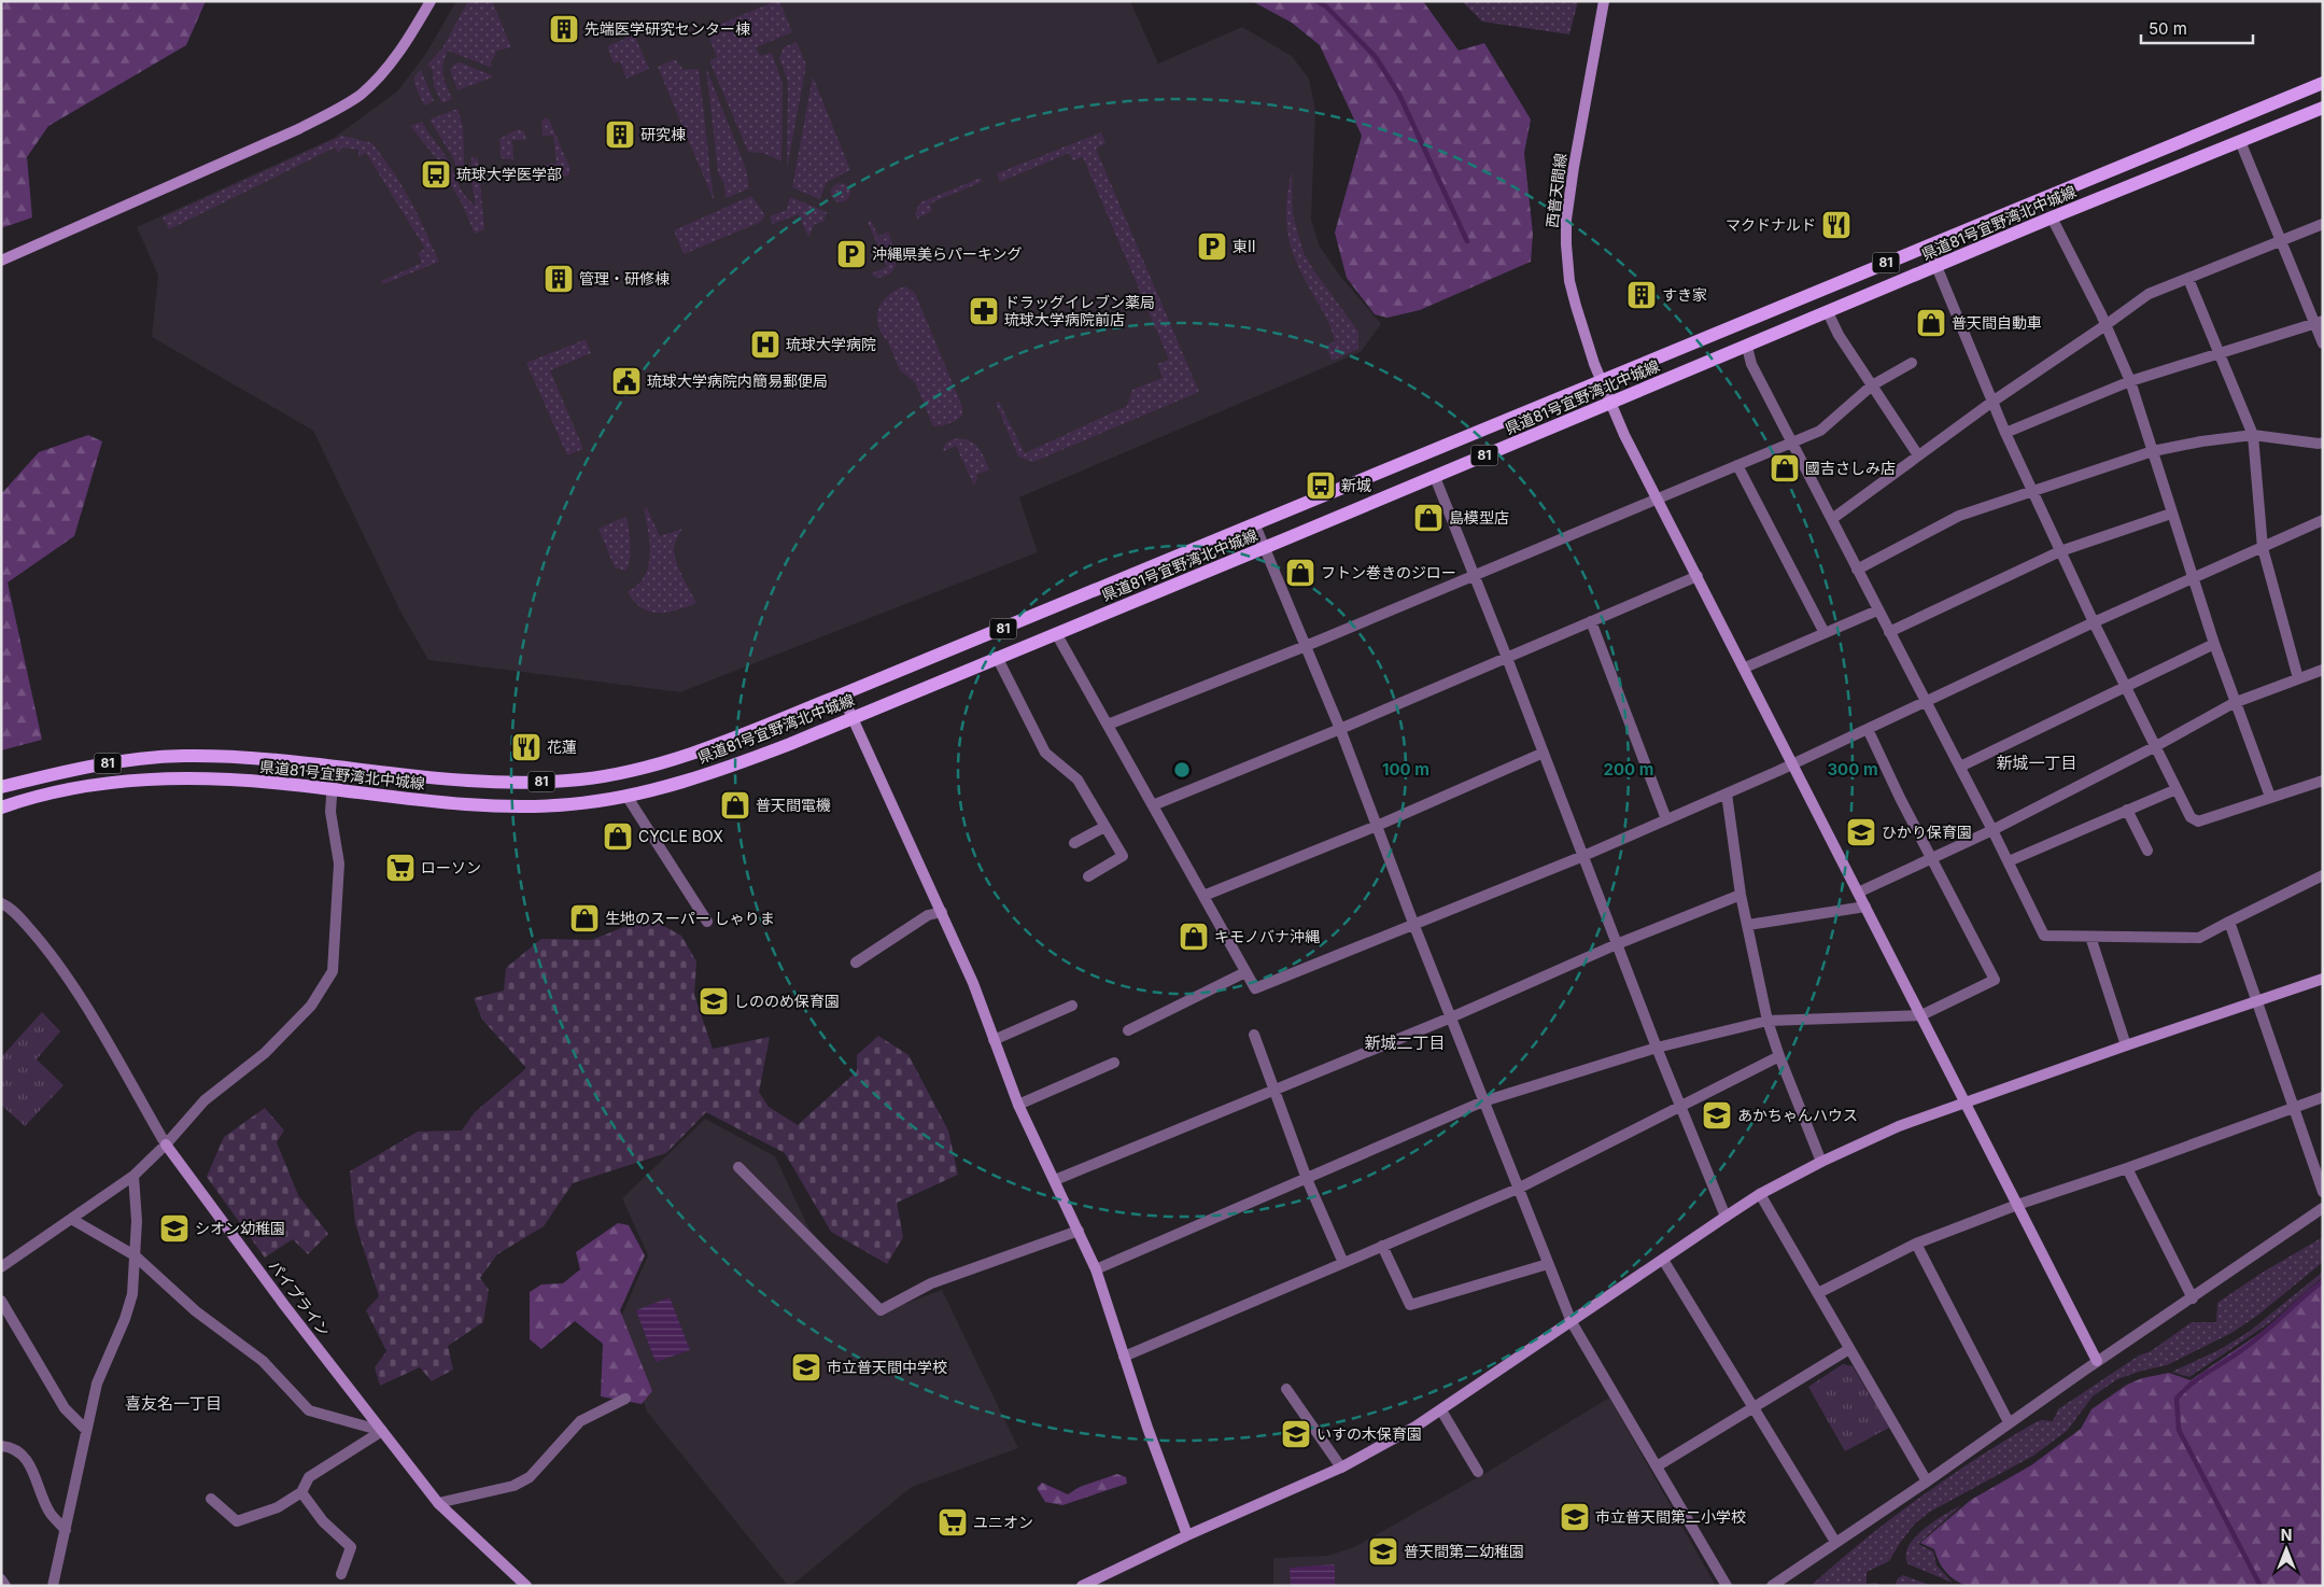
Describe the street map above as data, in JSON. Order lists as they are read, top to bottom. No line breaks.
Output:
{"streets":{"main road":["県道81号宜野湾北中城線","81"],"street":["西普天間線","パイプライン"]},"crossings":[["西普天間線","県道81号宜野湾北中城線"]],"districts":["新城一丁目","新城二丁目","喜友名一丁目"],"places":{"building":["先端医学研究センター棟","研究棟","管理・研修棟","すき家"],"bus stop":["琉球大学医学部","新城"],"restaurant":["マクドナルド","花蓮"],"parking":["東Ⅱ","沖縄県美らパーキング"],"pharmacy":["ドラッグイレブン薬局 琉球大学病院前店"],"shop":["普天間自動車","國吉さしみ店","島模型店","フトン巻きのジロー","普天間電機","CYCLE BOX","生地のスーパー しゃりま","キモノバナ沖縄"],"hospital":["琉球大学病院"],"public building":["琉球大学病院内簡易郵便局"],"school or university":["ひかり保育園","しののめ保育園","あかちゃんハウス","シオン幼稚園","市立普天間中学校","いすの木保育園","市立普天間第二小学校","普天間第二幼稚園"],"supermarket":["ローソン","ユニオン"]},"scale_bar":"50 m","north":"top","rings":["100 m","200 m","300 m"]}
